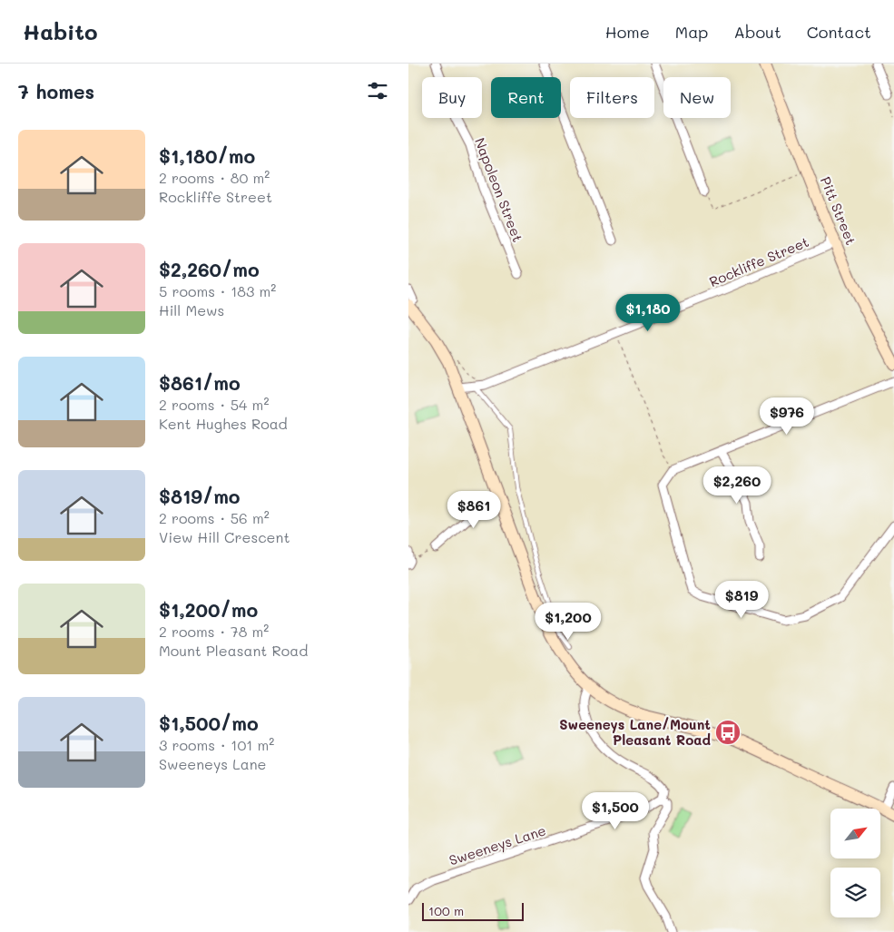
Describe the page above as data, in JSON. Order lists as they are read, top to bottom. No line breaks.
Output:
{"streets":{"street":["Napoleon Street","Pitt Street","Rockliffe Street","Sweeneys Lane"]},"crossings":[["Pitt Street","Rockliffe Street"]],"places":{"bus stop":["Sweeneys Lane/Mount Pleasant Road"]},"scale_bar":"100 m","north":"top right","page":{"header":"Habito","nav":["Home","Map","About","Contact"],"heading":"7 homes","chip":["Buy","Rent","Filters","New"],"list":[{"name":"$1,180/mo","note":"2 rooms · 80 m² · Rockliffe Street"},{"name":"$2,260/mo","note":"5 rooms · 183 m² · Hill Mews"},{"name":"$861/mo","note":"2 rooms · 54 m² · Kent Hughes Road"},{"name":"$819/mo","note":"2 rooms · 56 m² · View Hill Crescent"},{"name":"$1,200/mo","note":"2 rooms · 78 m² · Mount Pleasant Road"},{"name":"$1,500/mo","note":"3 rooms · 101 m² · Sweeneys Lane"}],"price":["$1,180","$976","$2,260","$861","$819","$1,200","$1,500"],"scale":"100 m"}}
